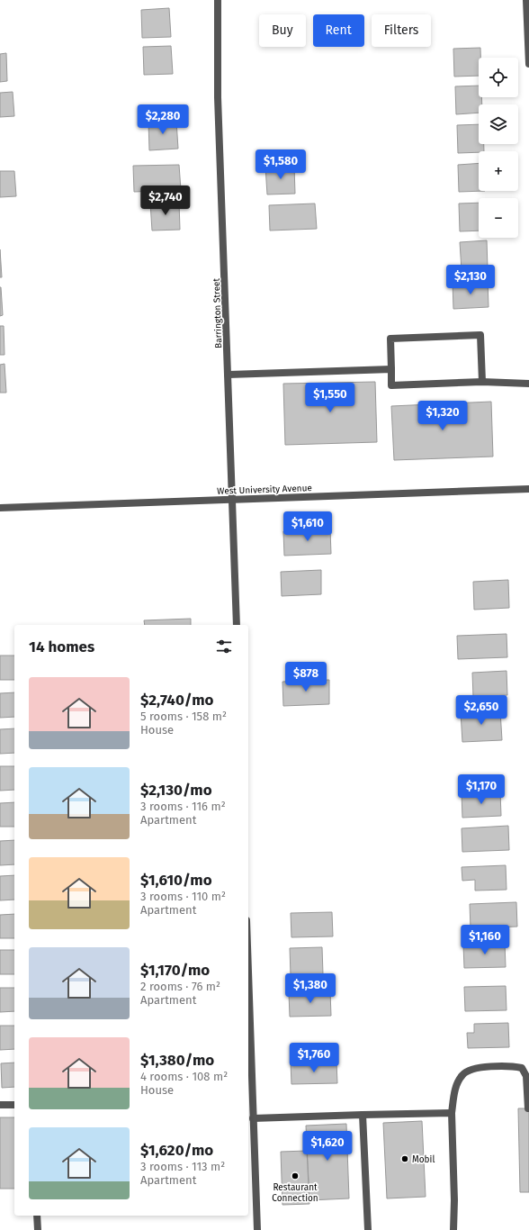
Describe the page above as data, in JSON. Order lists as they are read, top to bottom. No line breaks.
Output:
{"streets":{"street":["Barrington Street","West University Avenue"]},"crossings":[["Barrington Street","West University Avenue"]],"places":["Mobil","Restaurant Connection"],"page":{"chip":["Buy","Rent","Filters"],"map_buttons":["+","−"],"price":["$2,280","$1,580","$2,740","$2,130","$1,550","$1,320","$1,610","$878","$2,650","$1,170","$1,160","$1,380","$1,760","$1,620"],"heading":"14 homes","list":[{"name":"$2,740/mo","note":"5 rooms · 158 m² · House"},{"name":"$2,130/mo","note":"3 rooms · 116 m² · Apartment"},{"name":"$1,610/mo","note":"3 rooms · 110 m² · Apartment"},{"name":"$1,170/mo","note":"2 rooms · 76 m² · Apartment"},{"name":"$1,380/mo","note":"4 rooms · 108 m² · House"},{"name":"$1,620/mo","note":"3 rooms · 113 m² · Apartment"}]}}
